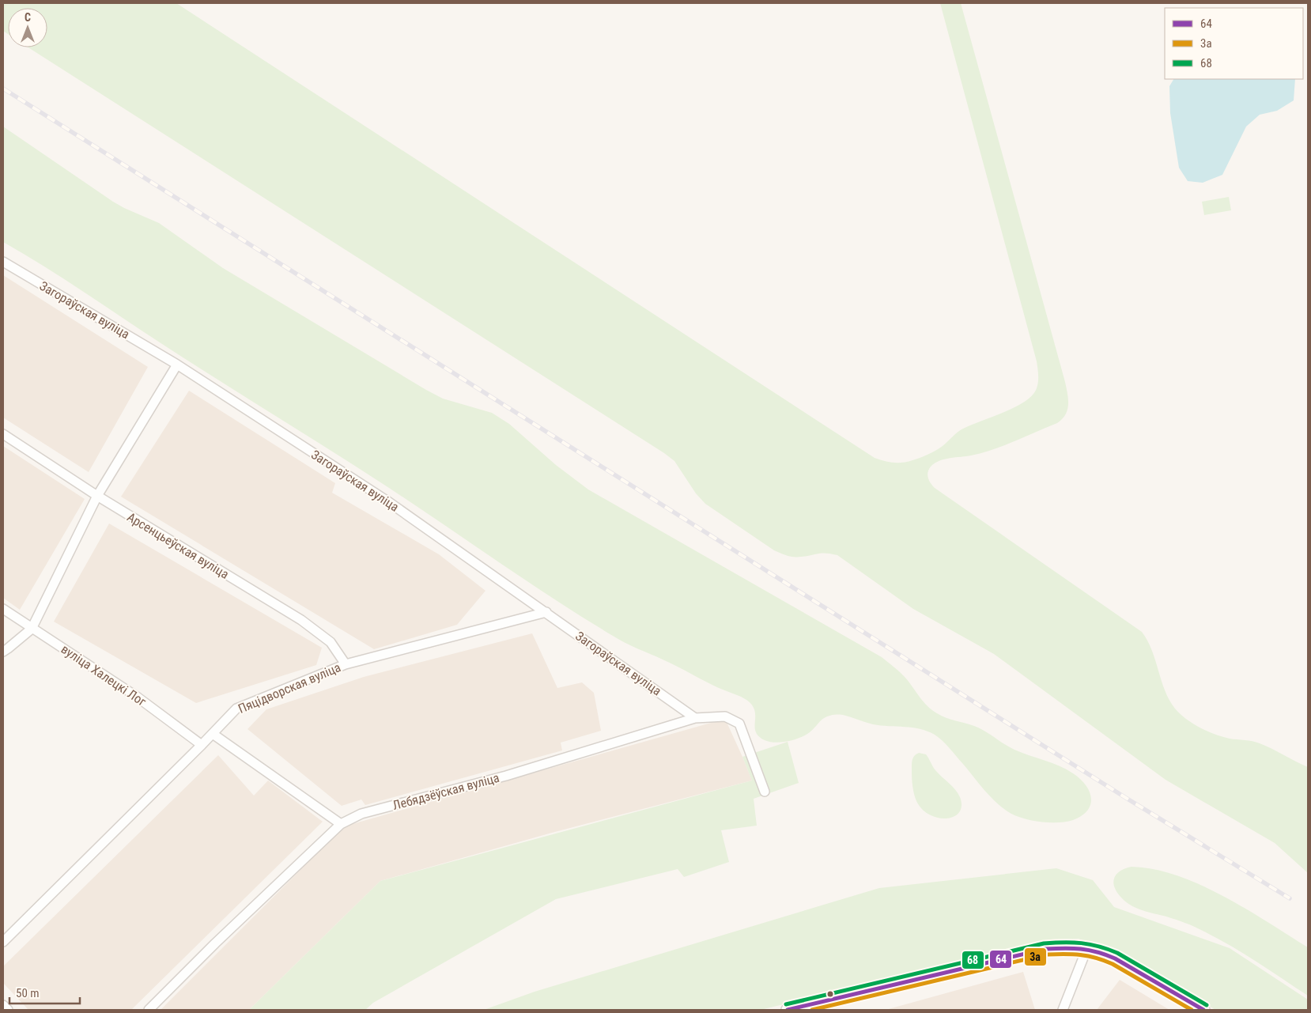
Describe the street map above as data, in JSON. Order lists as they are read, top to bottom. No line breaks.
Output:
{"streets":{"street":["Загораўская вуліца","Арсенцьеўская вуліца","вуліца Халецкі Лог","Пяцідворская вуліца","Лебядзёўская вуліца"]},"crossings":[["Загораўская вуліца","Пяцідворская вуліца"],["Загораўская вуліца","Лебядзёўская вуліца"],["Арсенцьеўская вуліца","Пяцідворская вуліца"],["вуліца Халецкі Лог","Пяцідворская вуліца"]],"lines":["transit line 68","transit line 64","transit line 3а"],"legend":["64","3а","68"],"scale_bar":"50 m","north":"top"}
